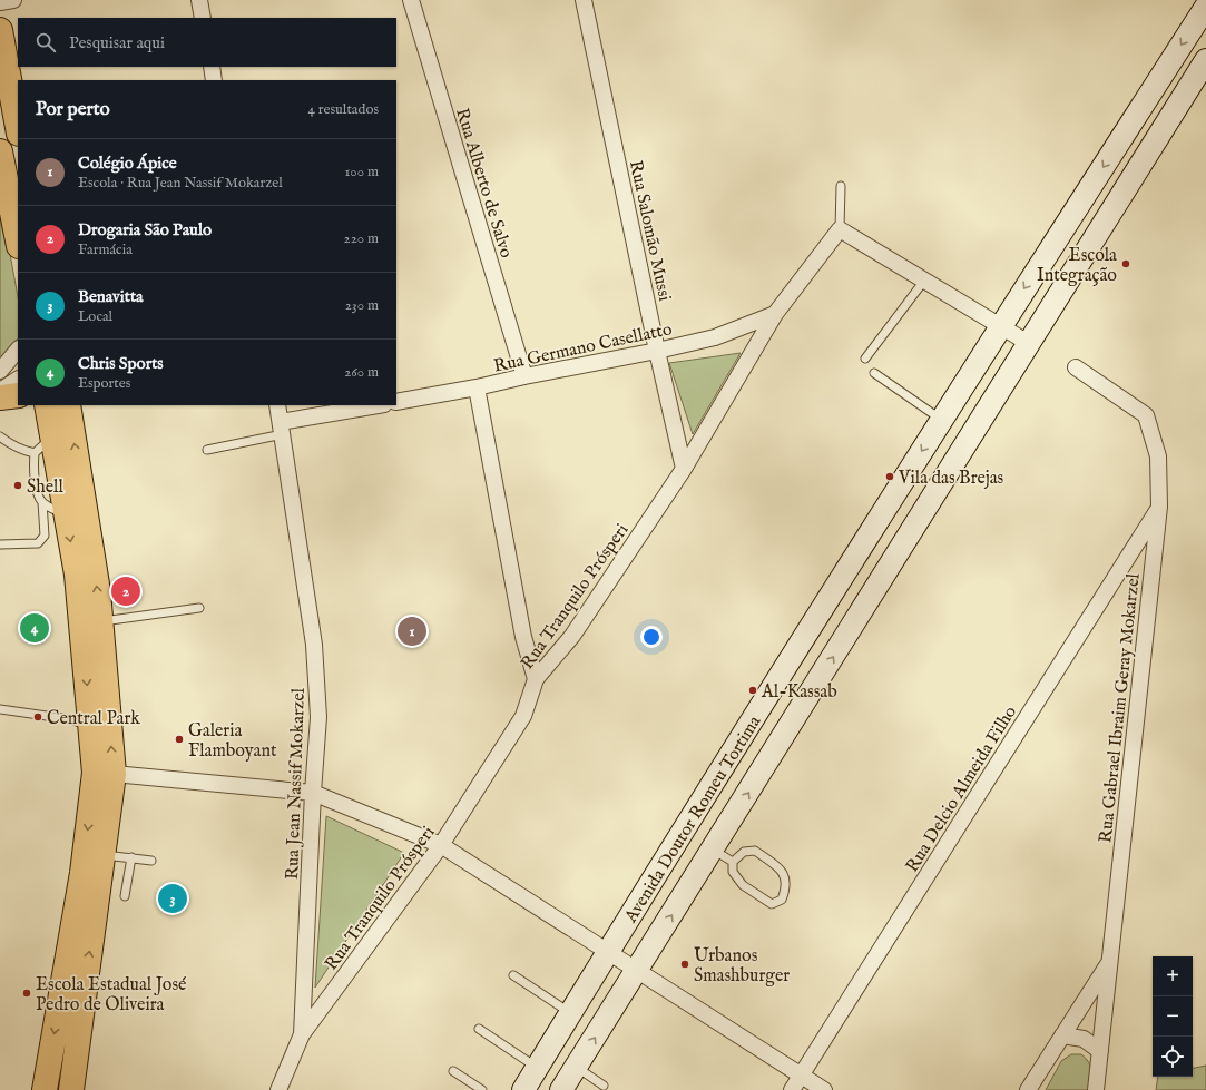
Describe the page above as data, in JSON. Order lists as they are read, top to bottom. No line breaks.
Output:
{"streets":{"main road":["Avenida Doutor Romeu Tortima"],"street":["Rua Alberto de Salvo","Rua Salomão Mussi","Rua Germano Casellatto","Rua Tranquilo Prósperi","Rua Gabrael Ibraim Geray Mokarzel","Rua Jean Nassif Mokarzel","Rua Delcio Almeida Filho"]},"crossings":[["Rua Alberto de Salvo","Rua Germano Casellatto"],["Rua Salomão Mussi","Rua Germano Casellatto"],["Rua Salomão Mussi","Rua Tranquilo Prósperi"],["Rua Germano Casellatto","Rua Tranquilo Prósperi"],["Rua Tranquilo Prósperi","Rua Jean Nassif Mokarzel"],["Rua Gabrael Ibraim Geray Mokarzel","Rua Delcio Almeida Filho"]],"places":["Escola Integração","Vila das Brejas","Shell","Al-Kassab","Central Park","Galeria Flamboyant","Urbanos Smashburger","Escola Estadual José Pedro de Oliveira"],"page":{"search":"Pesquisar aqui","heading":["Por perto","4 resultados"],"list":[{"mark":"1","name":"Colégio Ápice","note":"Escola · Rua Jean Nassif Mokarzel","value":"100 m"},{"mark":"2","name":"Drogaria São Paulo","note":"Farmácia","value":"220 m"},{"mark":"3","name":"Benavitta","note":"Local","value":"230 m"},{"mark":"4","name":"Chris Sports","note":"Esportes","value":"260 m"}],"pins":["2","4","1","3"],"map_buttons":["+","−"]}}
